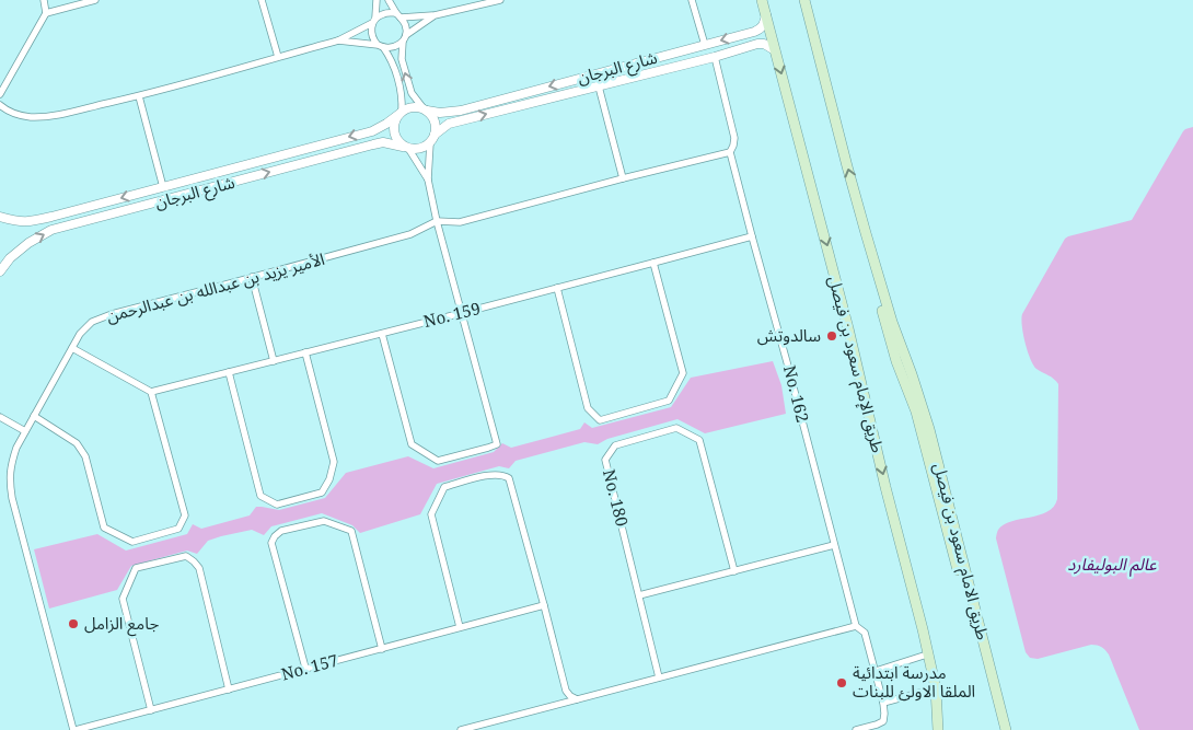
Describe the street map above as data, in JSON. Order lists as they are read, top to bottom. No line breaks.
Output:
{"streets":{"main road":["طريق الإمام سعود بن فيصل","طريق الامام سعود بن فيصل"],"street":["شارع البرجان","الأمير يزيد بن عبدالله بن عبدالرحمن","No. 159","No. 162","No. 180","No. 157"]},"crossings":[["شارع البرجان","طريق الإمام سعود بن فيصل"],["شارع البرجان","No. 162"],["الأمير يزيد بن عبدالله بن عبدالرحمن","No. 162"],["الأمير يزيد بن عبدالله بن عبدالرحمن","No. 157"],["No. 159","No. 162"]],"parks":["عالم البوليفارد"],"places":["سالدوتش","جامع الزامل","مدرسة ابتدائية الملقا الاولئ للبنات"]}
